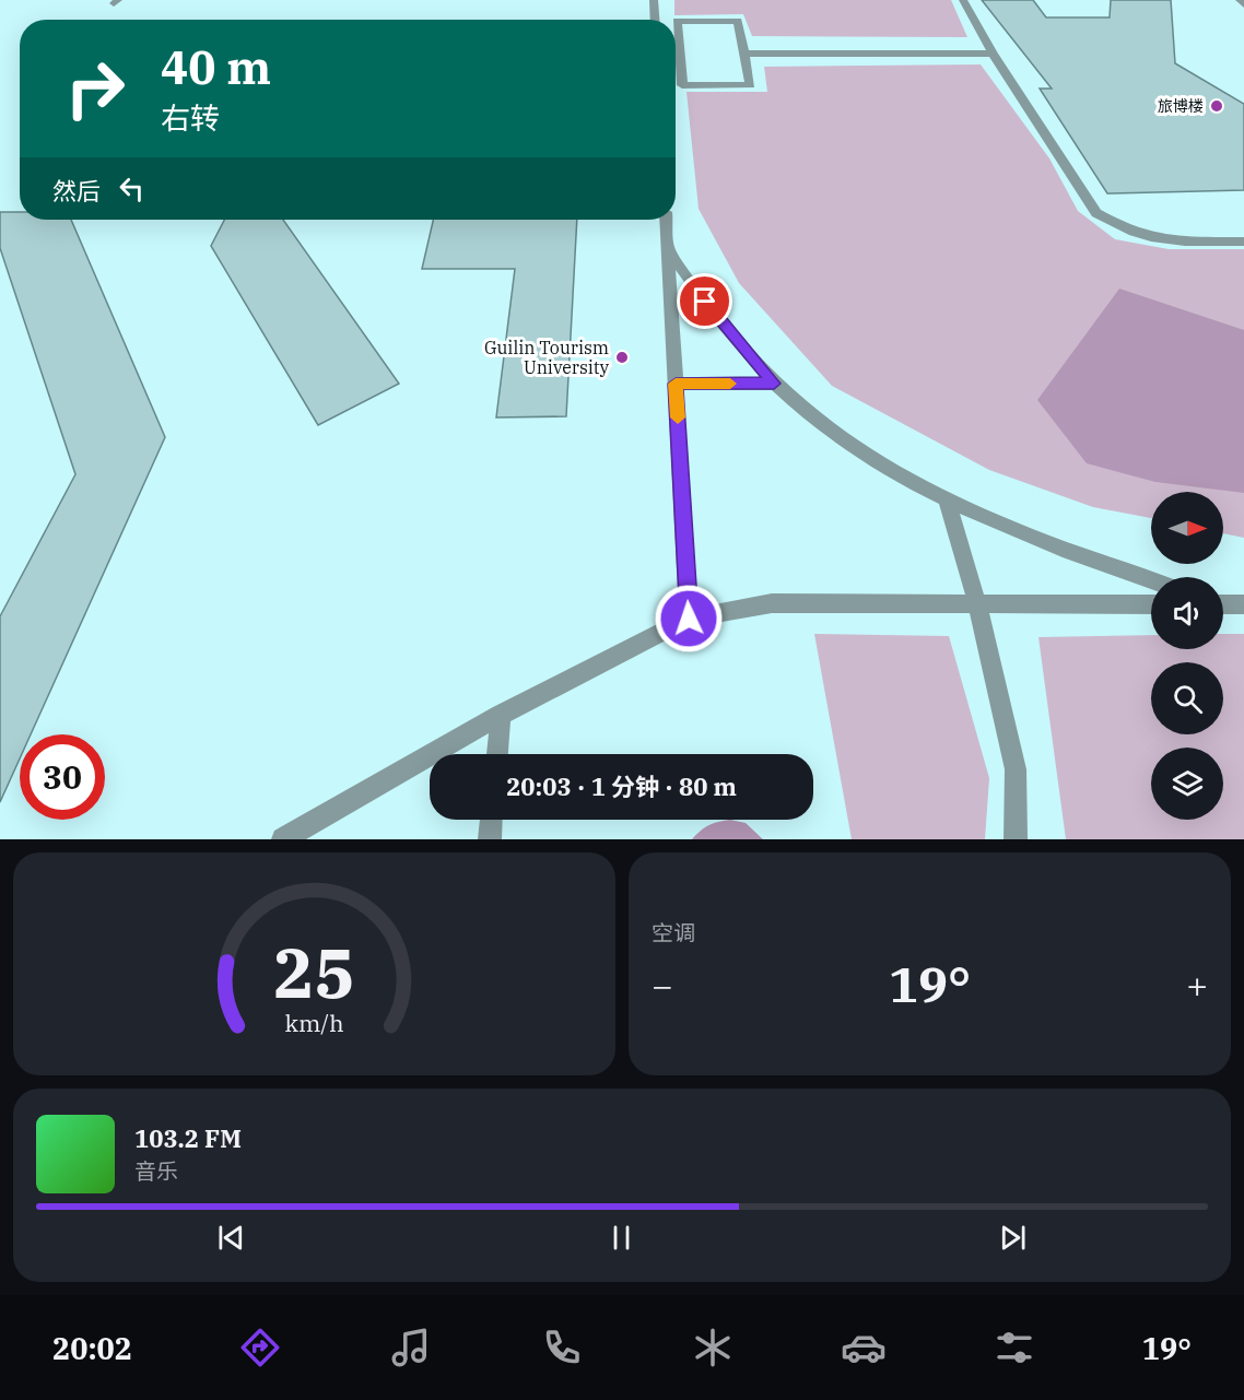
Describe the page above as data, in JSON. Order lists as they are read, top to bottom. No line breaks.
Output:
{"places":["旅博楼","Guilin Tourism University"],"north":"right","page":{"turn":["40 m","右转"],"then":"然后","limit":"30","trip":"20:03 · 1 分钟 · 80 m","tile":"空调","heat":["−","19°","+"],"song":["103.2 FM","音乐"],"tabs":["20:02","19°"],"gauge":["25","km/h"]}}
